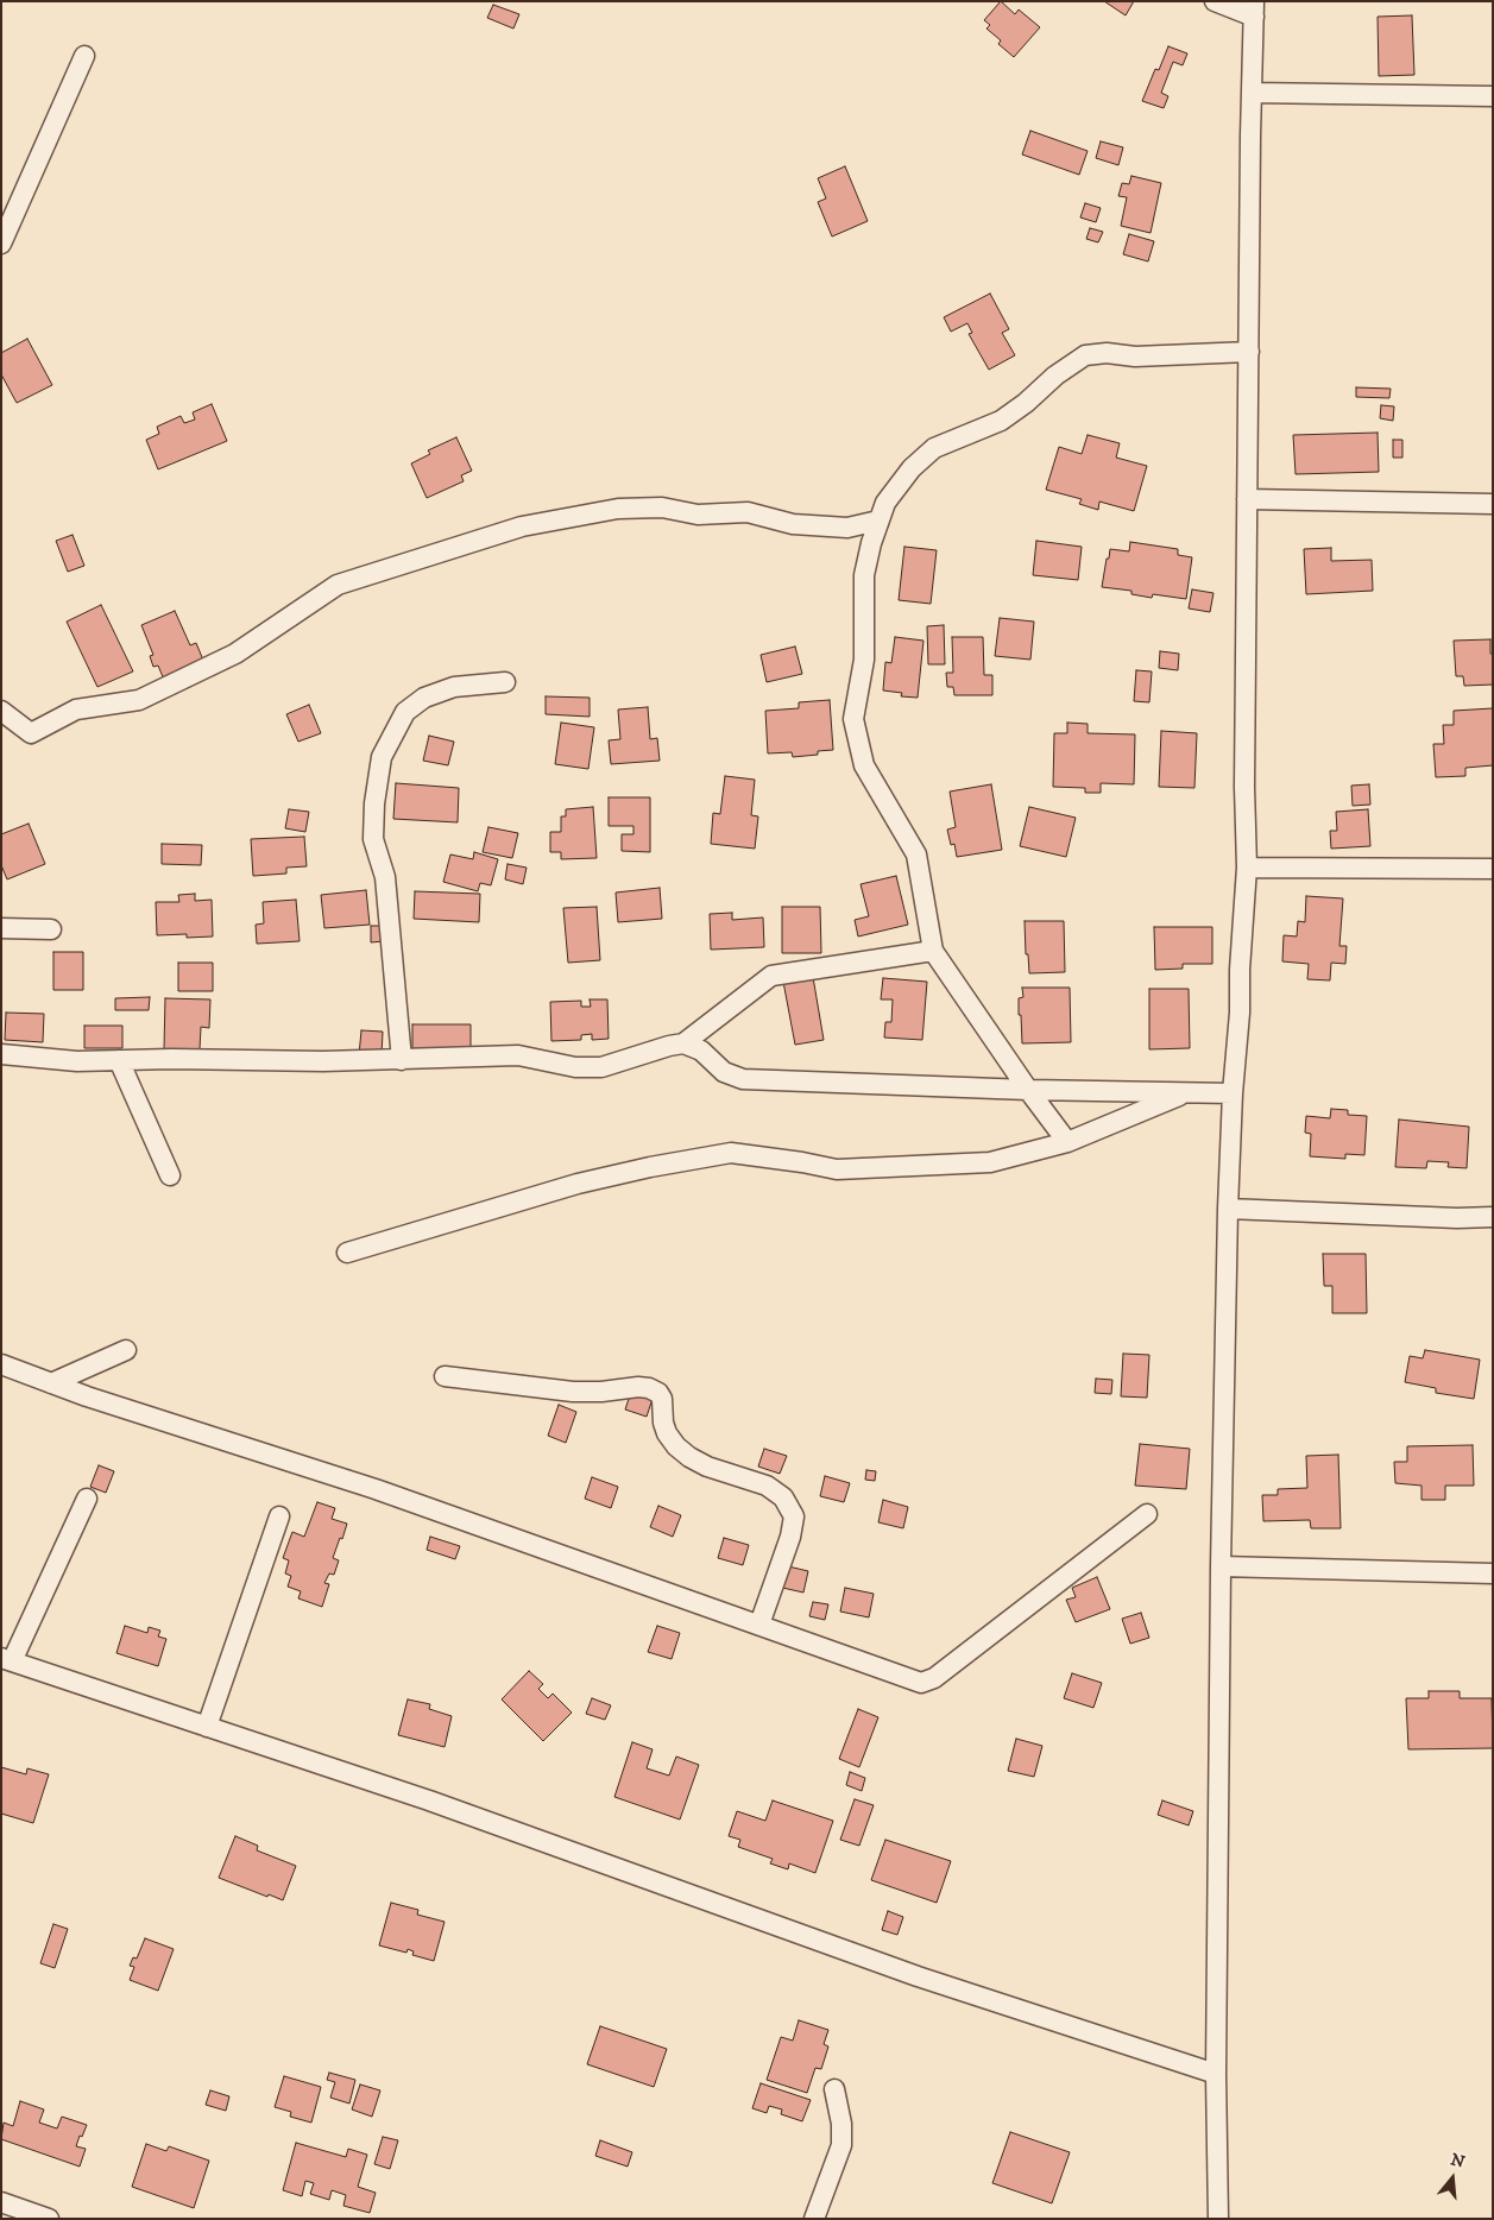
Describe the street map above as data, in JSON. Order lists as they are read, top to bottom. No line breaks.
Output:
{"north":"top"}
